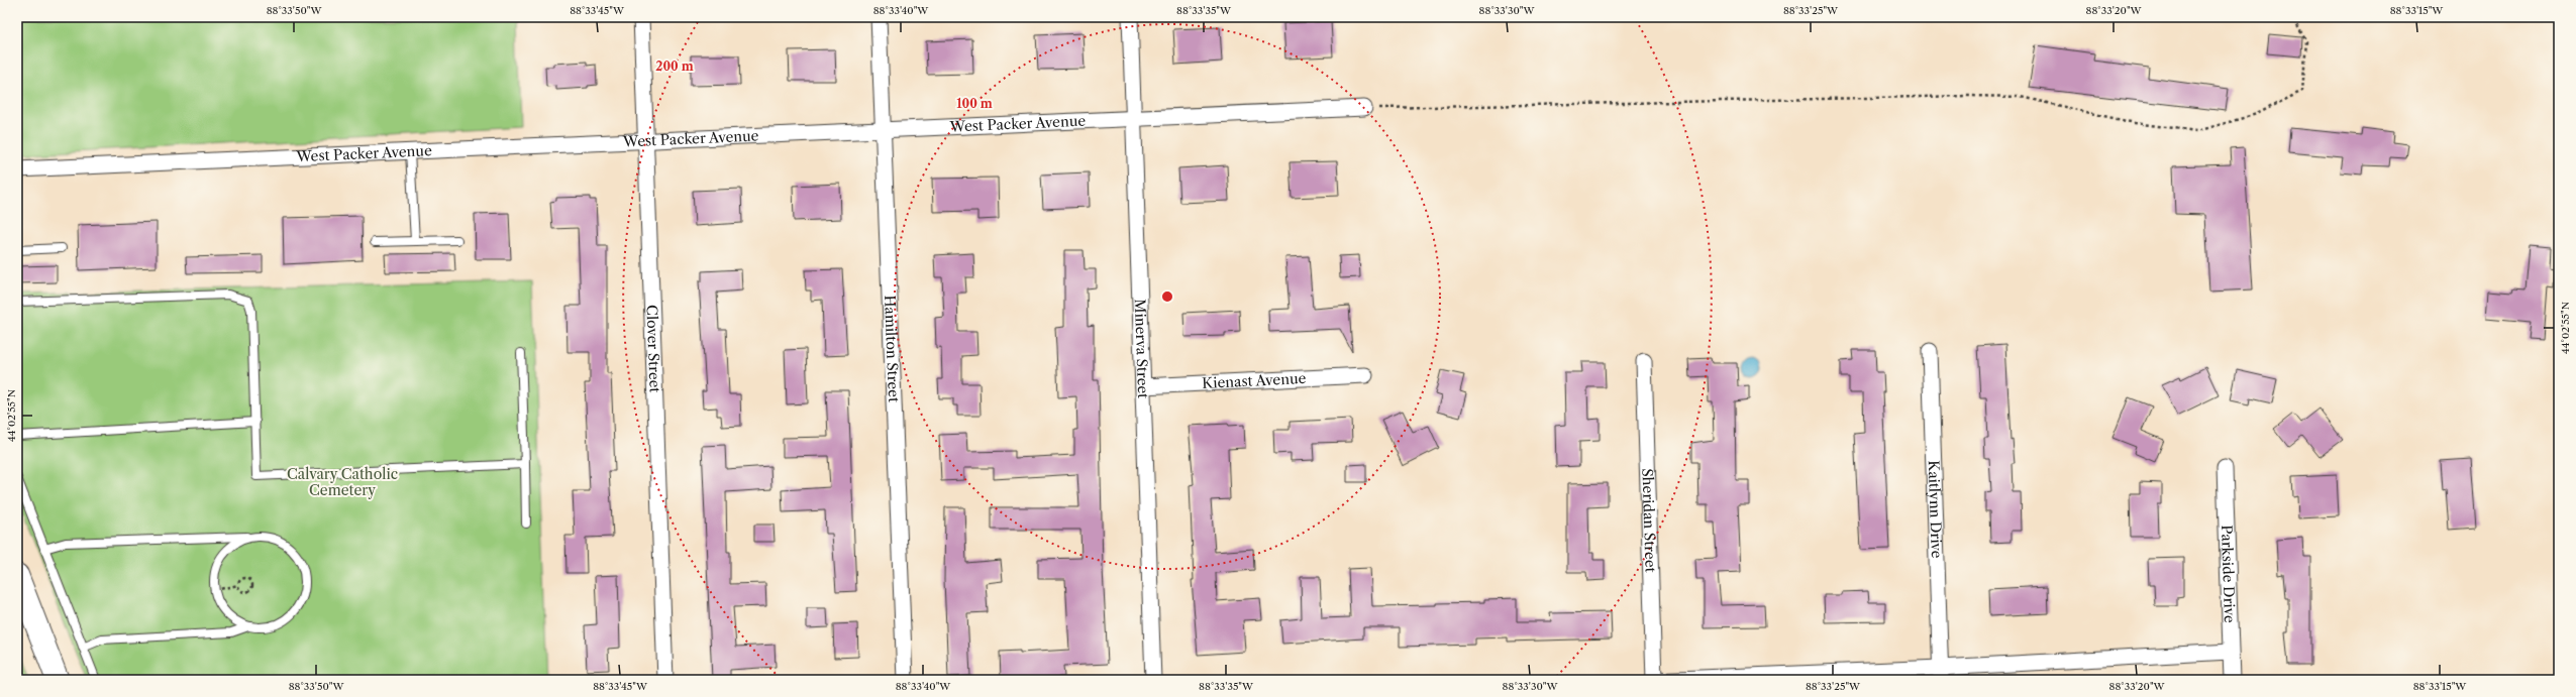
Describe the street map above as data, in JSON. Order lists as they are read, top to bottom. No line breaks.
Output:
{"streets":{"street":["West Packer Avenue","Clover Street","Hamilton Street","Minerva Street","Kienast Avenue","Kaitlynn Drive","Sheridan Street","Parkside Drive"]},"crossings":[["West Packer Avenue","Clover Street"],["West Packer Avenue","Hamilton Street"],["West Packer Avenue","Minerva Street"],["Minerva Street","Kienast Avenue"]],"parks":["Calvary Catholic Cemetery"],"coordinates":["88°33'50\"W","88°33'45\"W","88°33'40\"W","88°33'35\"W","88°33'30\"W","88°33'25\"W","88°33'20\"W","88°33'15\"W","44°02'55\"N"],"rings":["200 m","100 m"]}
